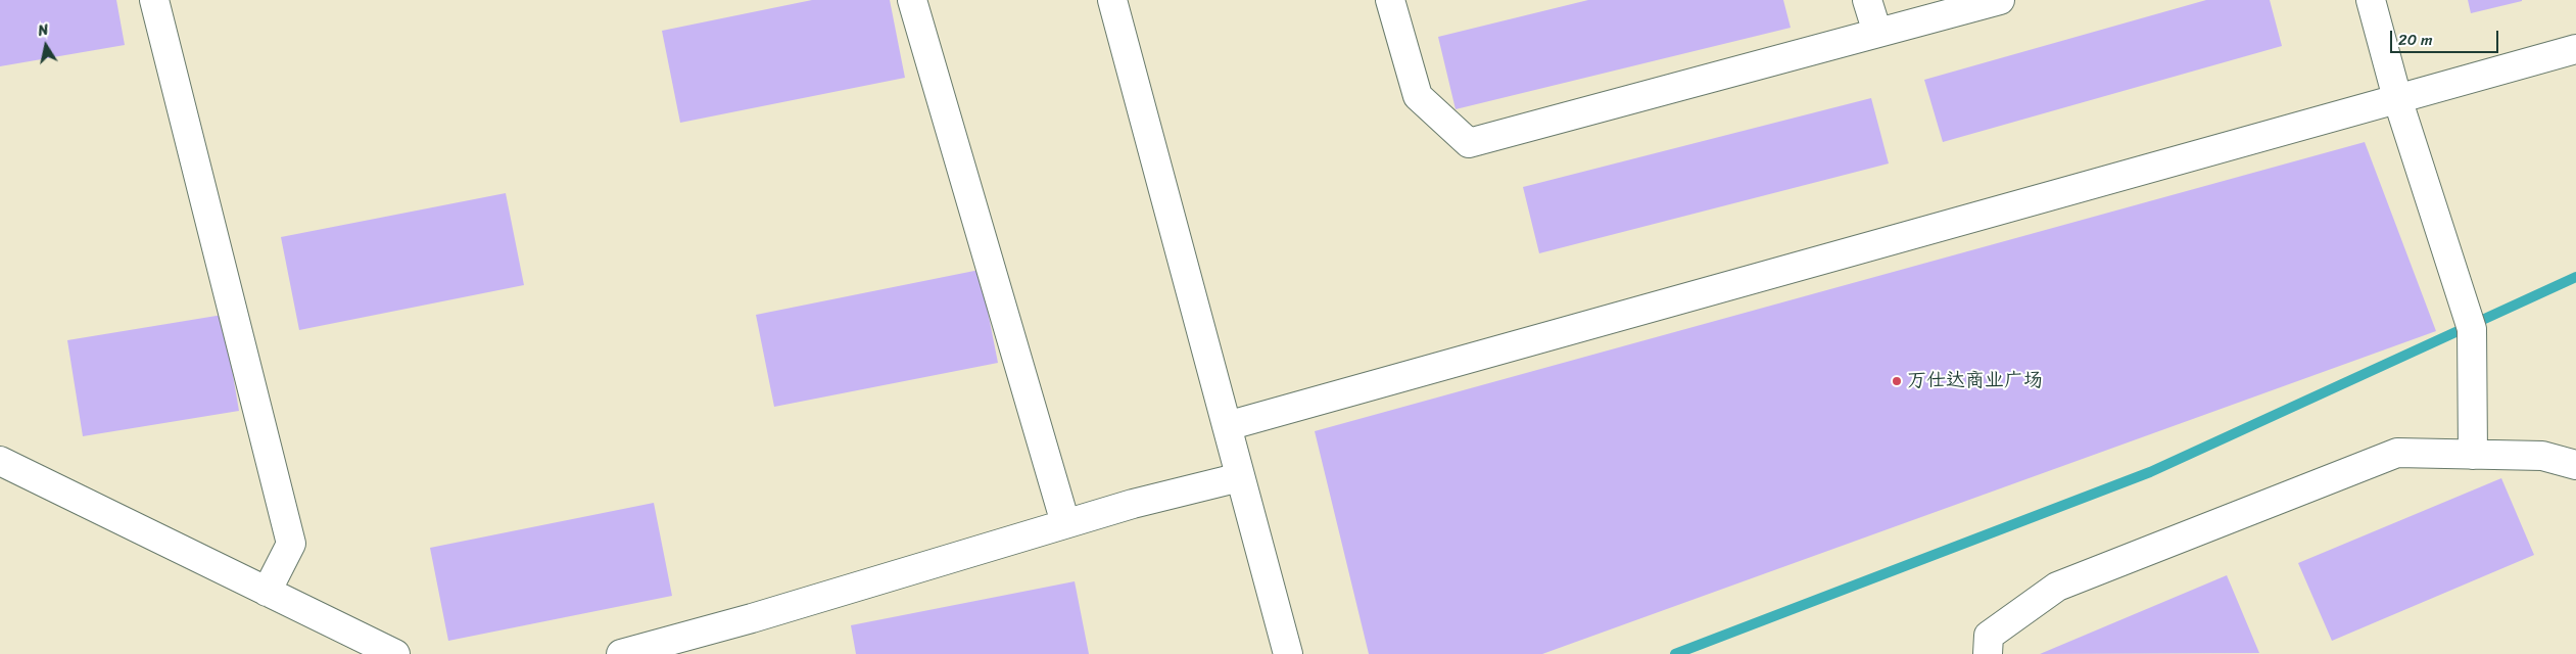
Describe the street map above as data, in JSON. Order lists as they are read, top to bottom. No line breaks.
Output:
{"places":["万仕达商业广场"],"scale_bar":"20 m","north":"top"}
